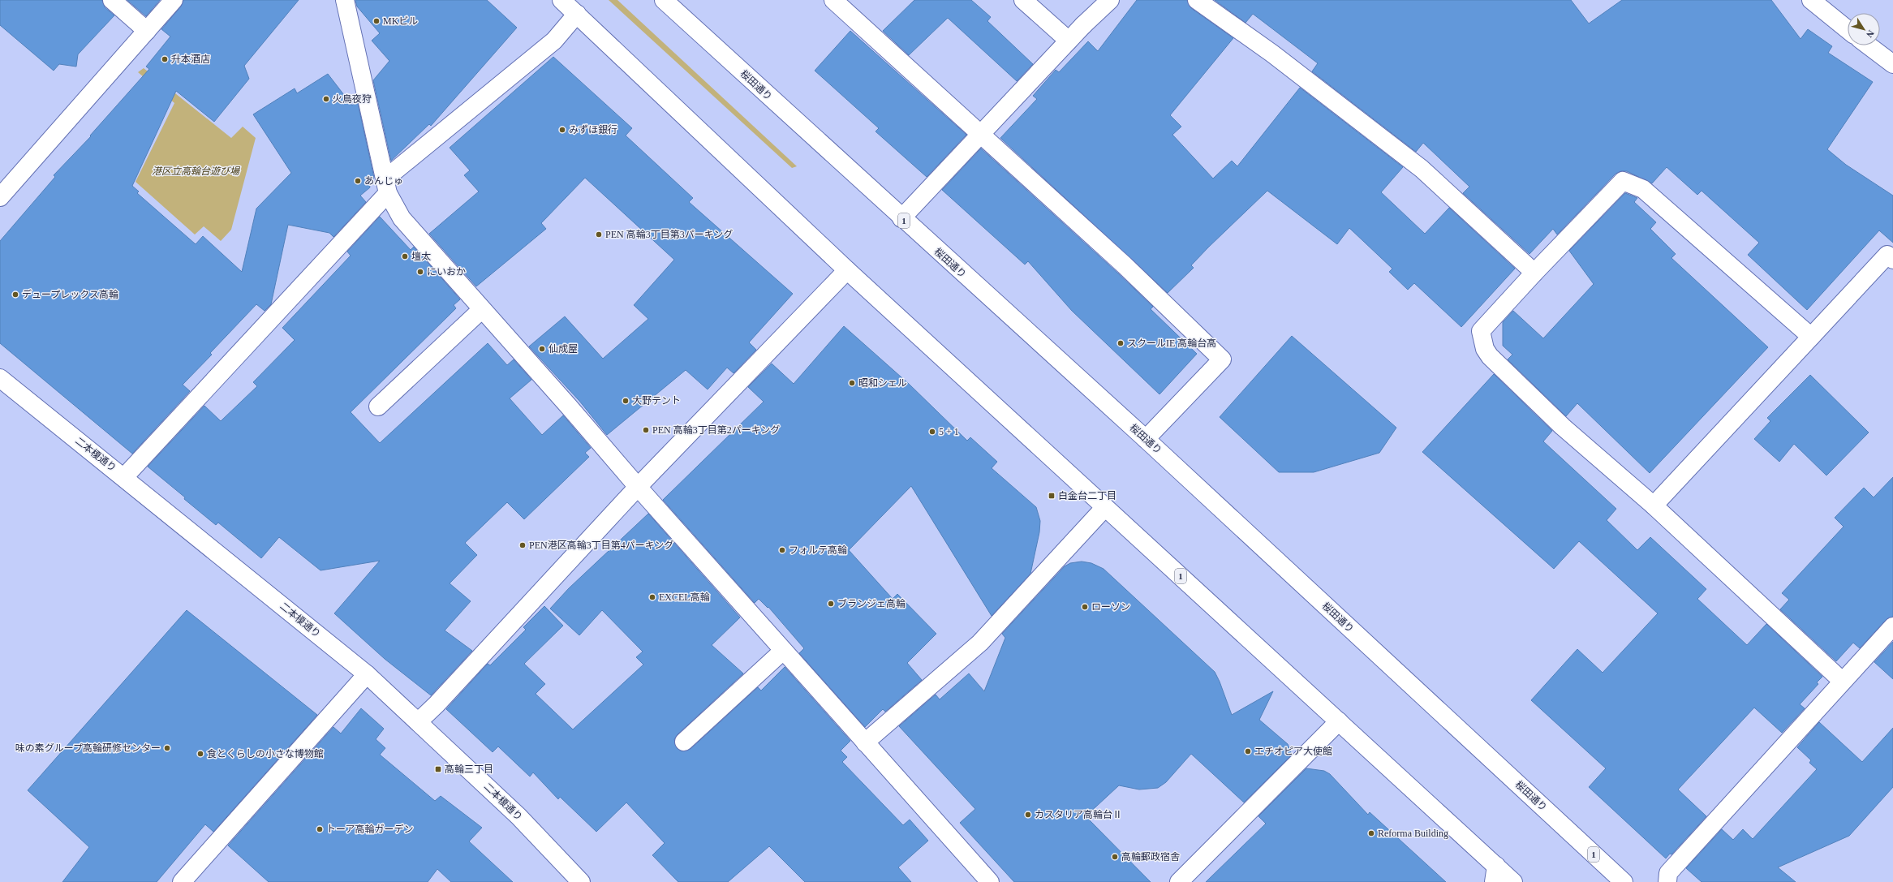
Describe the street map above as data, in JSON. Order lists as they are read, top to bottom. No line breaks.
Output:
{"streets":{"main road":["桜田通り","1","二本榎通り"]},"parks":["港区立高輪台遊び場"],"places":{"other":["MKビル","升本酒店","火鳥夜狩","みずほ銀行","あんじゅ","PEN 高輪3丁目第3パーキング","壇太","にいおか","デュープレックス高輪","スクールIE 高輪台高","仙成屋","昭和シェル","大野テント","PEN 高輪3丁目第2パーキング","5 + 1","PEN港区高輪3丁目第4パーキング","フォルテ高輪","EXCEL高輪","ブランジェ高輪","ローソン","味の素グループ高輪研修センター","エチオピア大使館","食とくらしの小さな博物館","カスタリア高輪台Ⅱ","トーア高輪ガーデン","Reforma Building","高輪郵政宿舎"],"transit":["白金台二丁目","高輪三丁目"]},"north":"bottom right"}
